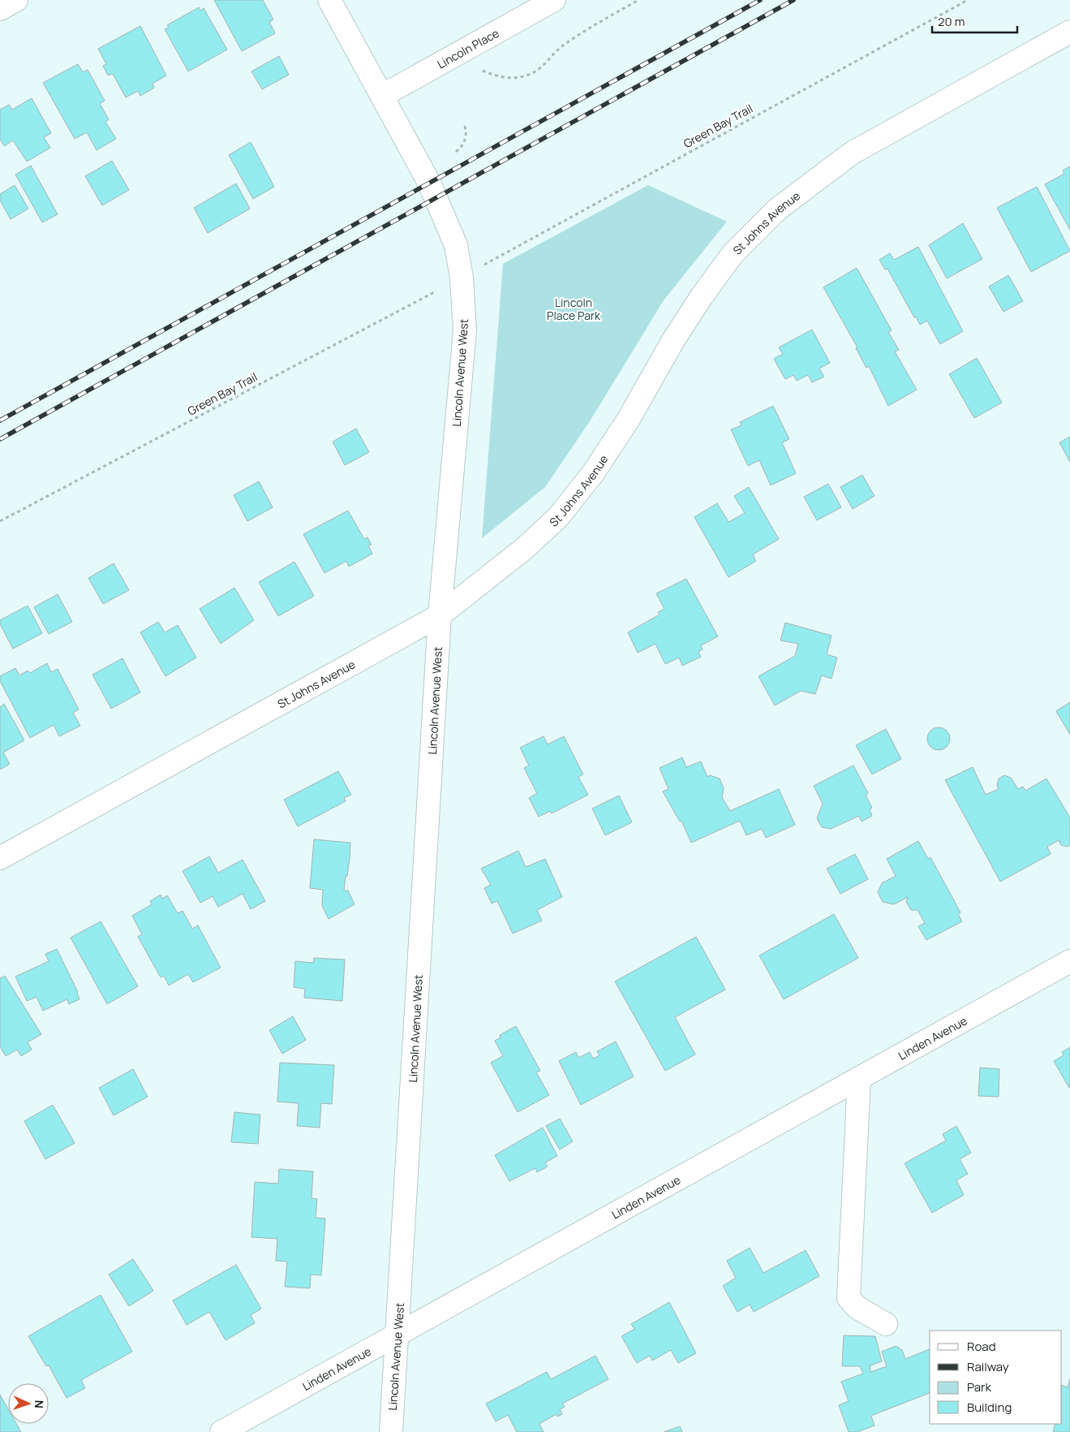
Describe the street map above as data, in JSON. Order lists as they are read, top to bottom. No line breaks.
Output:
{"streets":{"street":["Lincoln Place","St Johns Avenue","Lincoln Avenue West","Linden Avenue"],"path":["Green Bay Trail"]},"crossings":[["Lincoln Place","Lincoln Avenue West"],["St Johns Avenue","Lincoln Avenue West"],["Lincoln Avenue West","Linden Avenue"]],"parks":["Lincoln Place Park"],"legend":["Road","Railway","Park","Building"],"scale_bar":"20 m","north":"right"}
